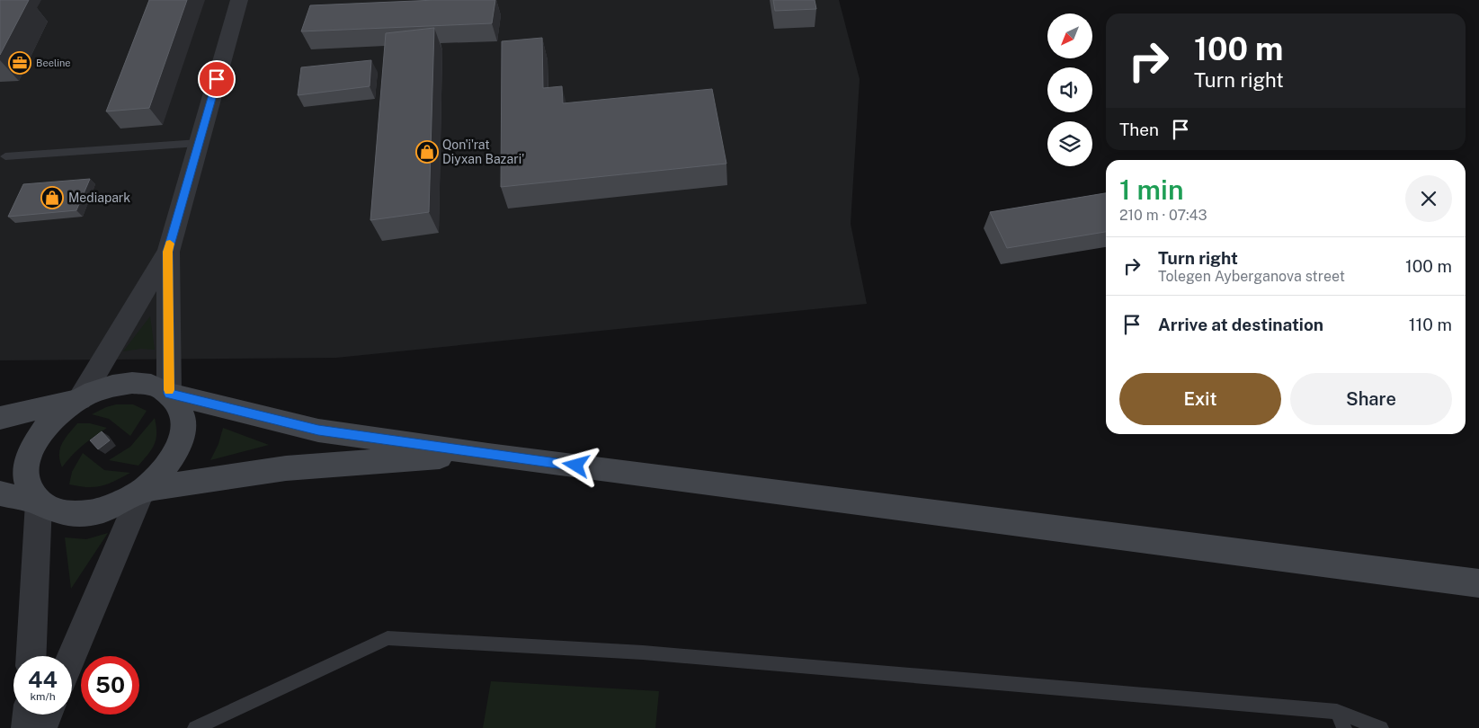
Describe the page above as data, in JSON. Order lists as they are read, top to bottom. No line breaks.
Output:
{"places":{"office":["Beeline"],"shop":["Qon'i'rat Diyxan Bazari'","Mediapark"]},"north":"bottom left","page":{"turn":["100 m","Turn right"],"then":"Then","heading":["1 min","210 m · 07:43"],"list":[{"name":"Turn right","note":"Tolegen Ayberganova street","value":"100 m"},{"name":"Arrive at destination","value":"110 m"}],"buttons":["Exit","Share"],"speed":"44 km/h","limit":"50"}}
